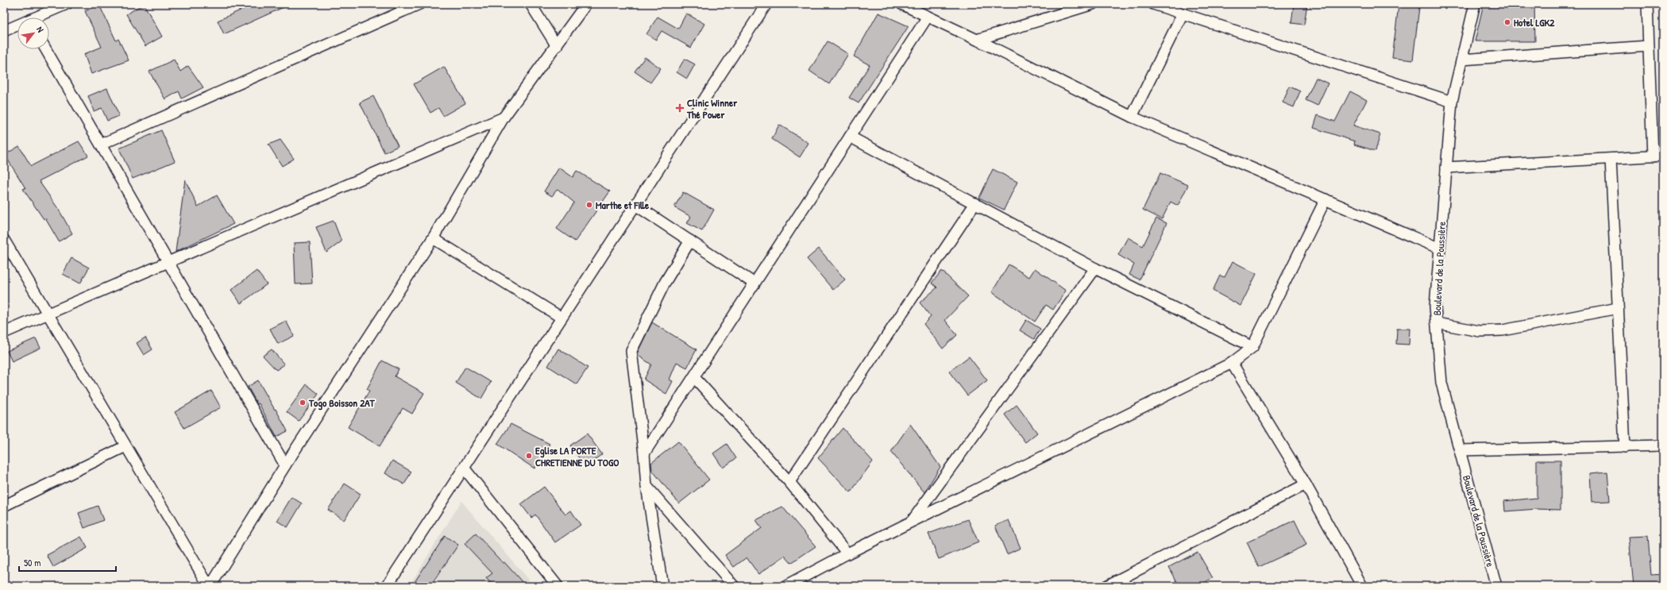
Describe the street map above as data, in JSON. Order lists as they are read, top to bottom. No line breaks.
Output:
{"streets":{"street":["Boulevard de la Poussière"]},"places":{"other":["Hotel LGK2","Marthe et Fille","Togo Boisson 2AT","Eglise LA PORTE CHRETIENNE DU TOGO"],"health":["Clinic Winner Thé Power"]},"scale_bar":"50 m","north":"top right"}
